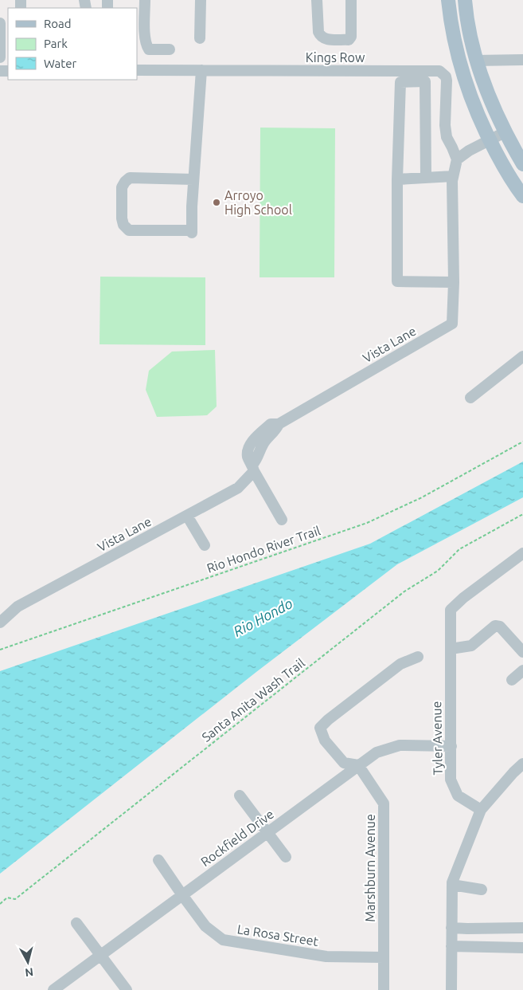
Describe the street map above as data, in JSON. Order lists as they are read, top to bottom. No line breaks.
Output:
{"streets":{"street":["Kings Row","Vista Lane","Tyler Avenue","Rockfield Drive","Marshburn Avenue","La Rosa Street"],"path":["Rio Hondo River Trail","Santa Anita Wash Trail"]},"crossings":[["Tyler Avenue","Rockfield Drive"],["Rockfield Drive","Marshburn Avenue"],["Rockfield Drive","La Rosa Street"],["Marshburn Avenue","La Rosa Street"]],"water":["Rio Hondo"],"places":["Arroyo High School"],"legend":["Road","Park","Water"],"north":"bottom"}
